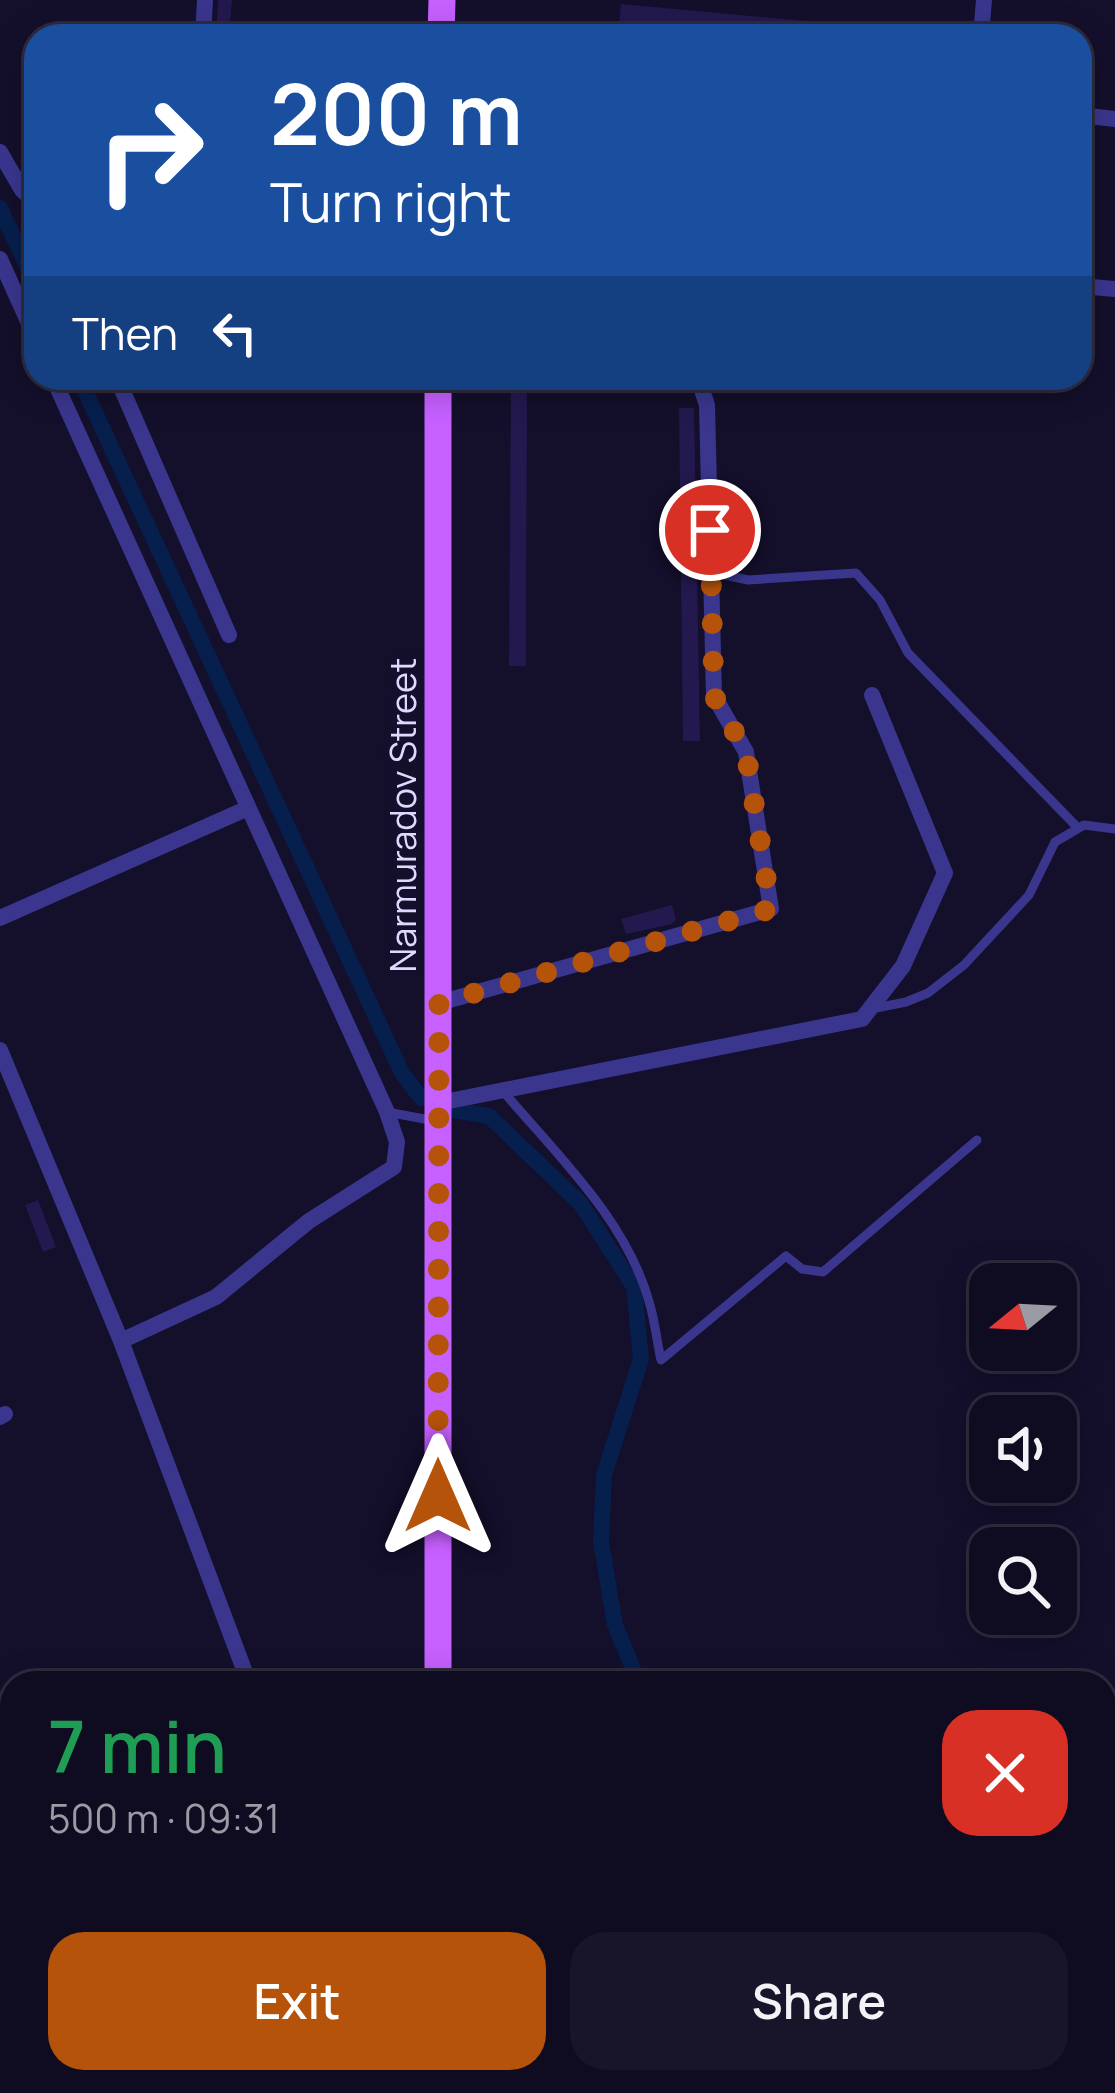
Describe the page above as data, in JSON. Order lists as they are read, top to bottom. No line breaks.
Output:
{"streets":{"main road":["Narmuradov Street"]},"north":"left","page":{"turn":["200 m","Turn right"],"then":"Then","heading":["7 min","500 m · 09:31"],"buttons":["Exit","Share"]}}
